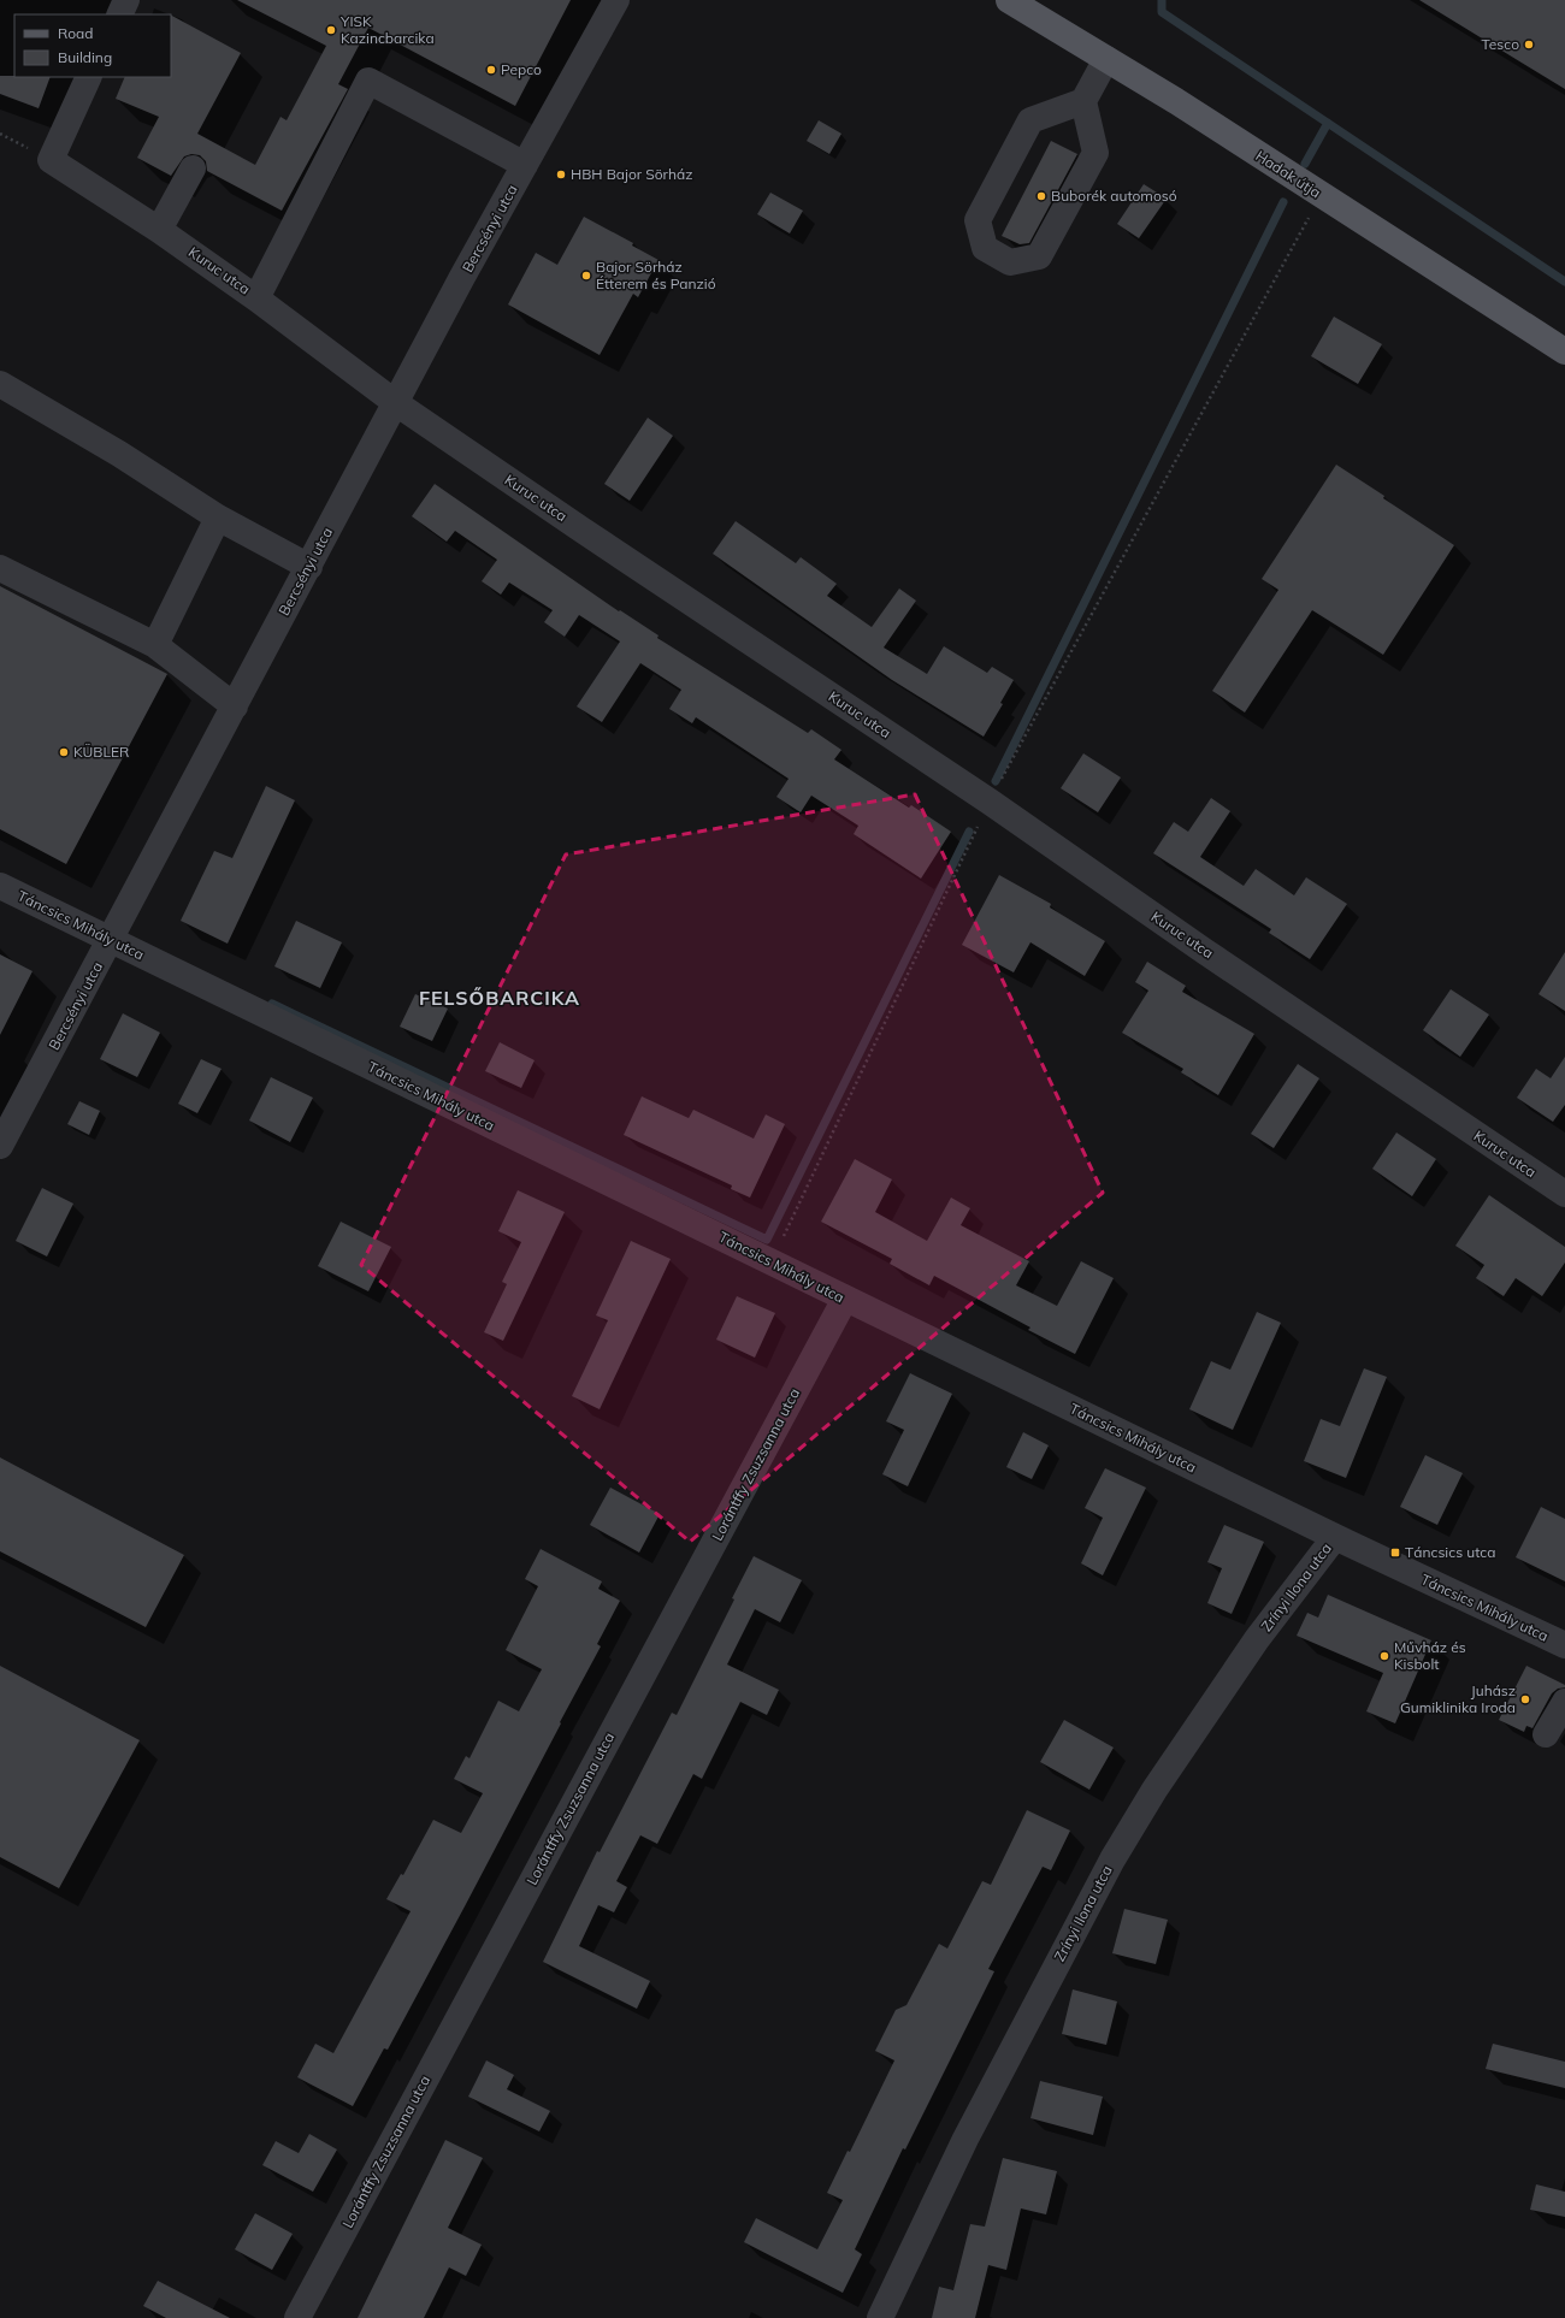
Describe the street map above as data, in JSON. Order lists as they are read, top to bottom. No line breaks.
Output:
{"streets":{"main road":["Hadak útja"],"street":["Bercsényi utca","Kuruc utca","Táncsics Mihály utca","Lorántffy Zsuzsanna utca","Zrínyi Ilona utca"]},"crossings":[["Bercsényi utca","Kuruc utca"],["Bercsényi utca","Táncsics Mihály utca"],["Táncsics Mihály utca","Lorántffy Zsuzsanna utca"],["Táncsics Mihály utca","Zrínyi Ilona utca"]],"districts":["FELSŐBARCIKA"],"places":{"other":["YISK Kazincbarcika","Tesco","Pepco","HBH Bajor Sörház","Buborék automosó","Bajor Sörház Étterem és Panzió","KÜBLER","Művház és Kisbolt","Juhász Gumiklinika Iroda"],"transit":["Táncsics utca"]},"legend":["Road","Building"]}
